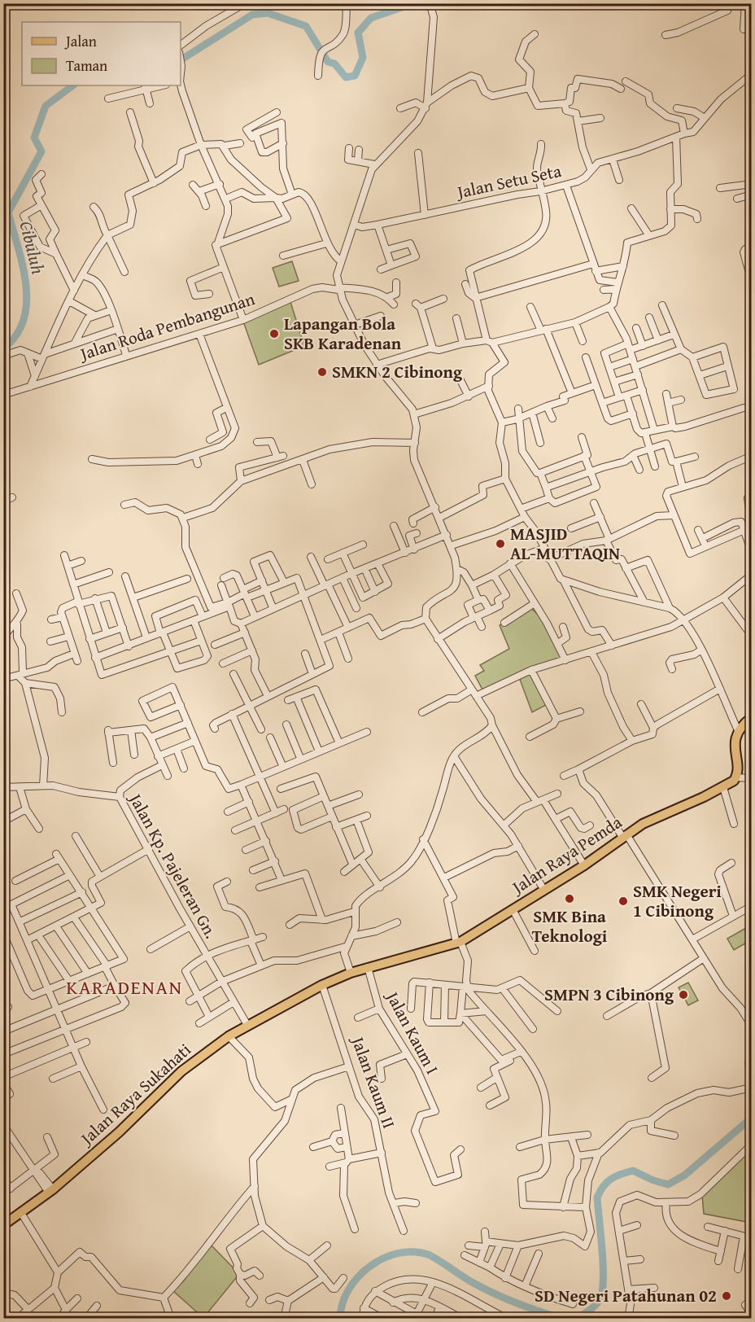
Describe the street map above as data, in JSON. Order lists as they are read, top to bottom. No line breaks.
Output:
{"streets":{"main road":["Jalan Raya Pemda","Jalan Raya Sukahati"],"street":["Jalan Setu Seta","Jalan Roda Pembangunan","Jalan Kp. Pajeleran Gn.","Jalan Kaum I","Jalan Kaum II"]},"crossings":[["Jalan Raya Pemda","Jalan Kaum I"],["Jalan Raya Pemda","Jalan Raya Sukahati"],["Jalan Kp. Pajeleran Gn.","Jalan Raya Sukahati"],["Jalan Kaum II","Jalan Raya Sukahati"]],"districts":["KARADENAN"],"water":["Cibuluh"],"places":["Lapangan Bola SKB Karadenan","SMKN 2 Cibinong","MASJID AL-MUTTAQIN","SMK Bina Teknologi","SMK Negeri 1 Cibinong","SMPN 3 Cibinong","SD Negeri Patahunan 02"],"legend":["Jalan","Taman"]}
